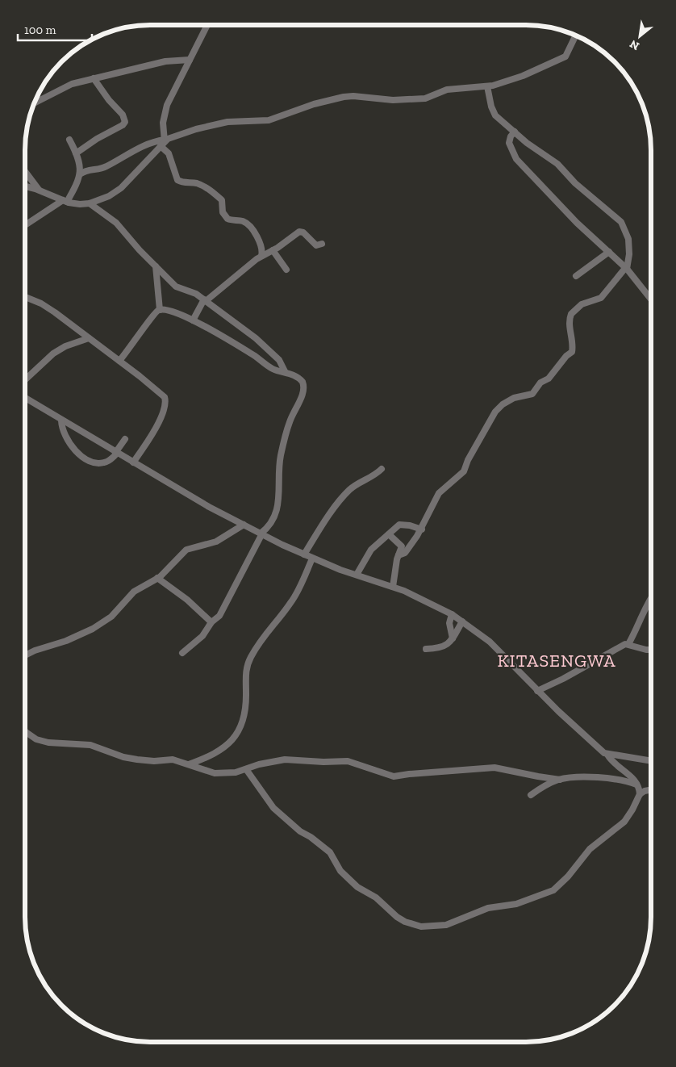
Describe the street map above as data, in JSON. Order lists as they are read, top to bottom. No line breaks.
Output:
{"districts":["KITASENGWA"],"scale_bar":"100 m","north":"bottom left"}
